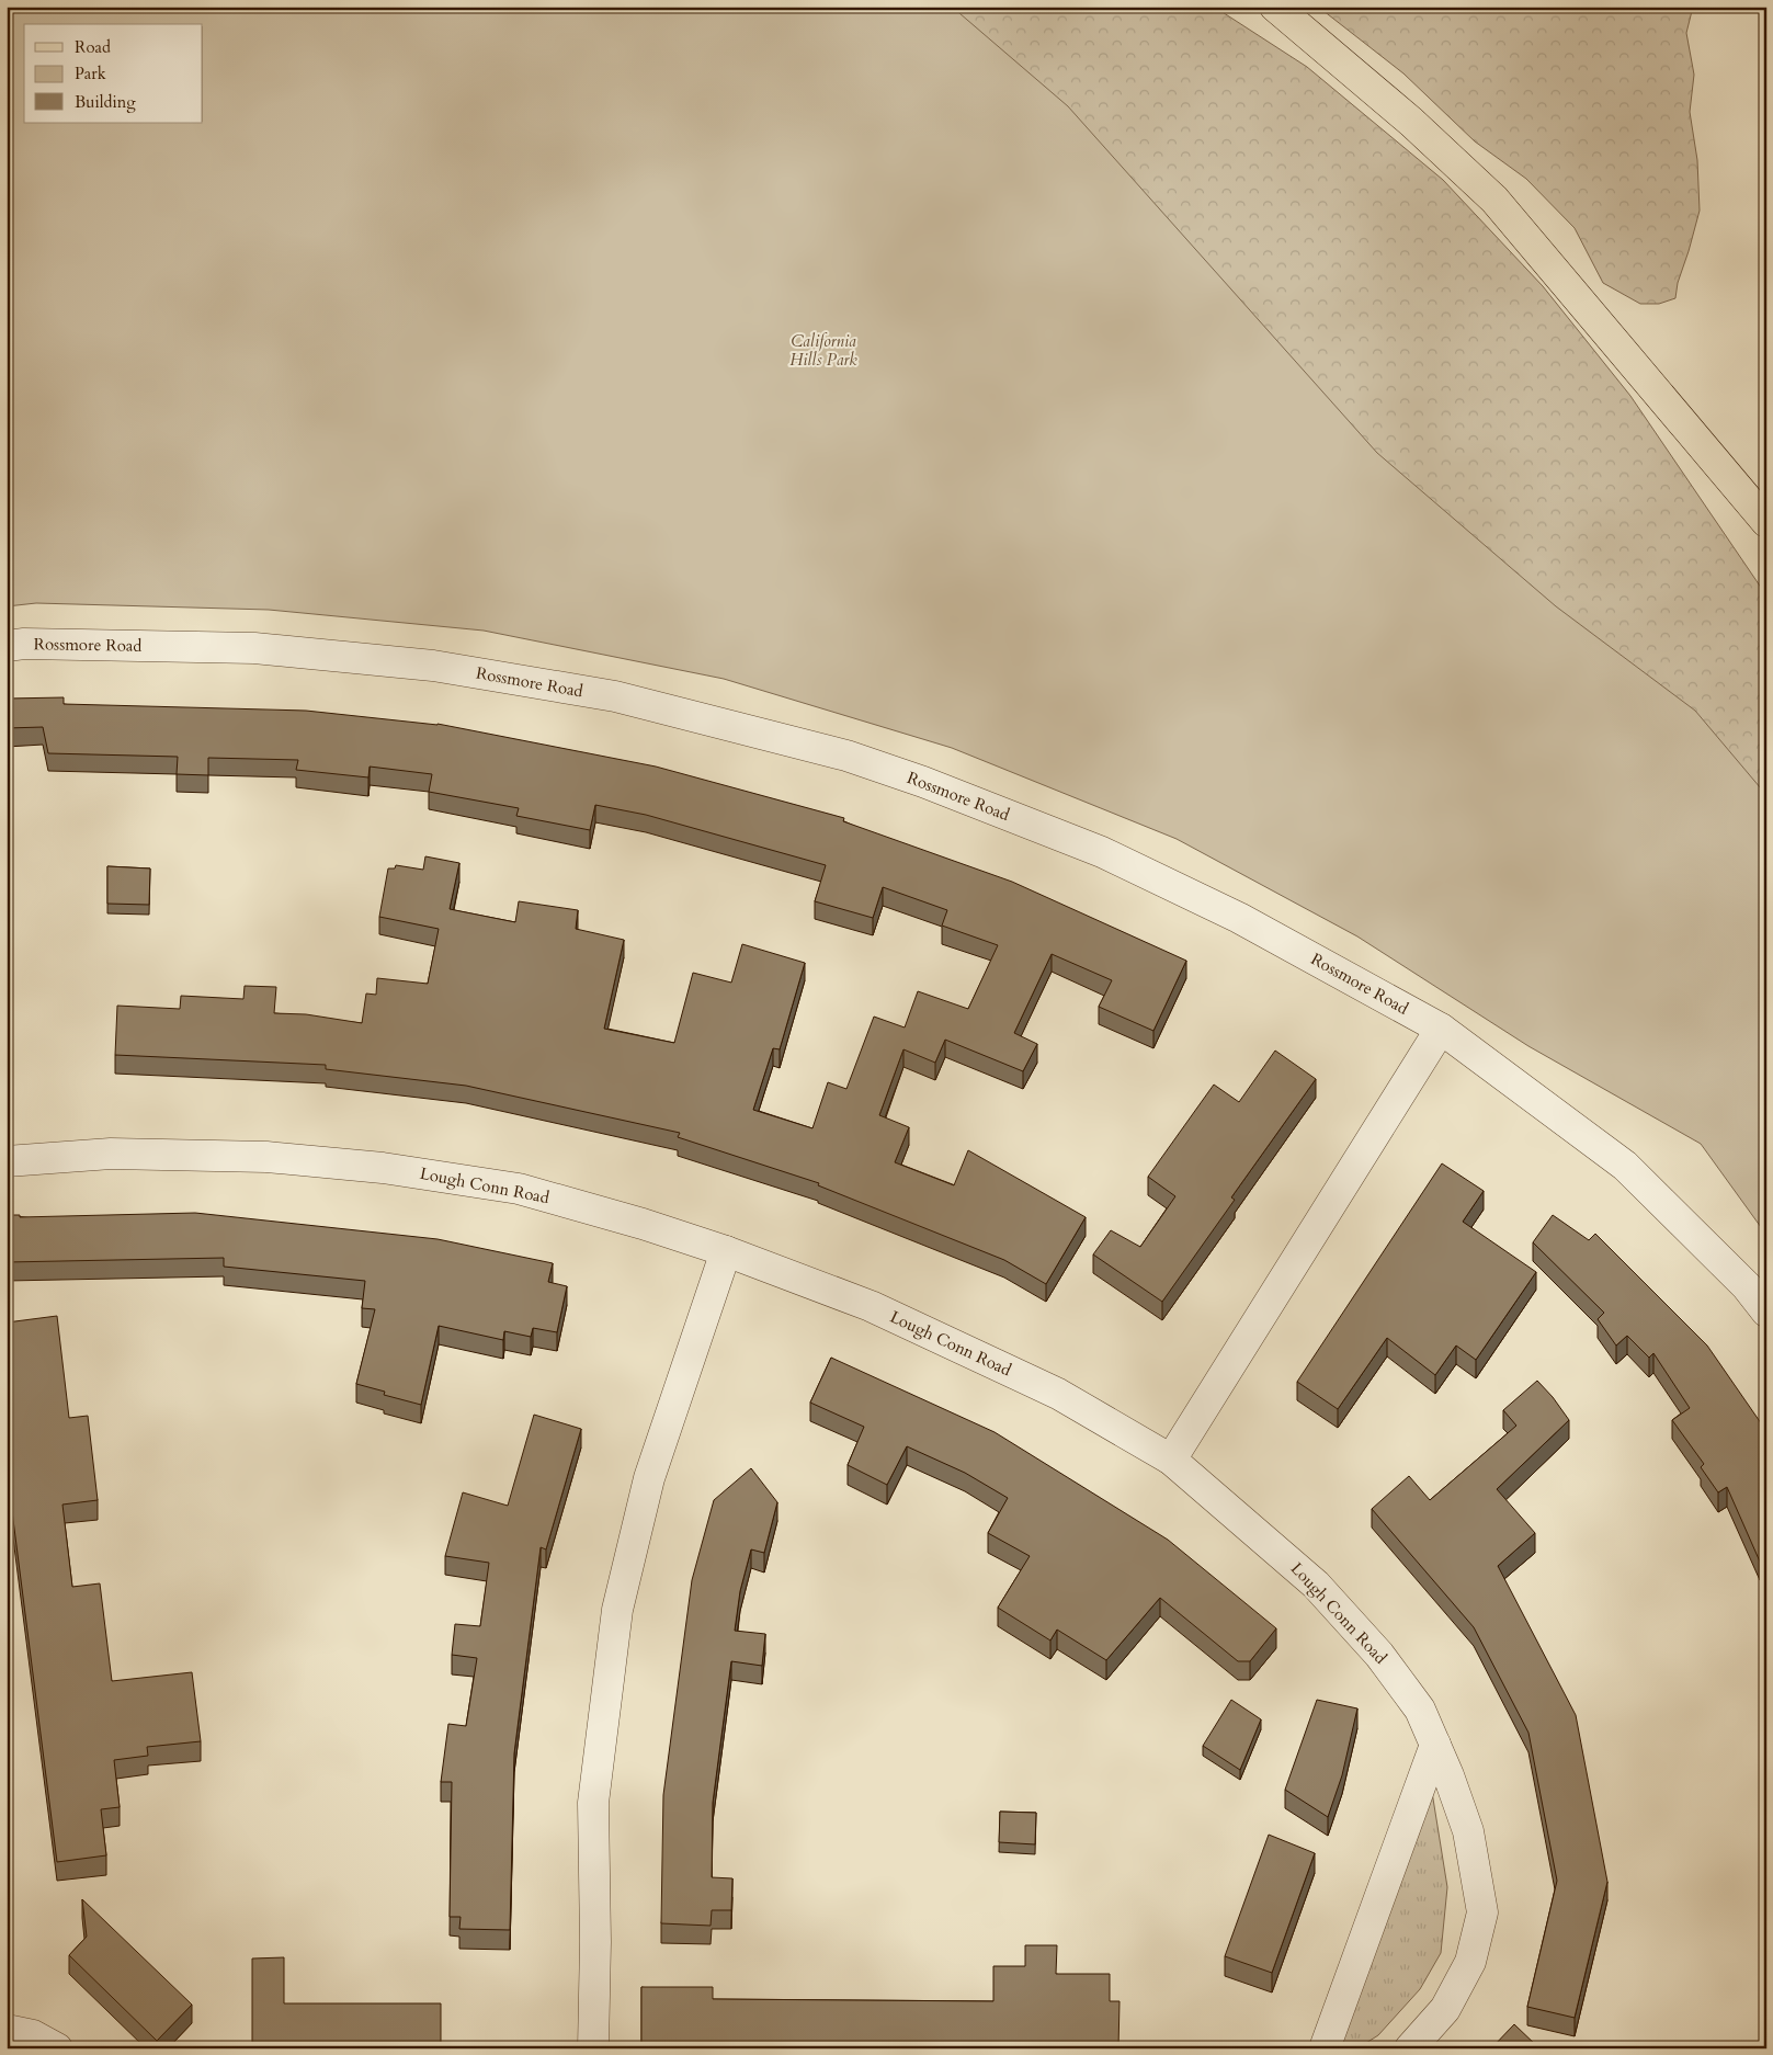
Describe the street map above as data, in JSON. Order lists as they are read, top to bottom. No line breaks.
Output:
{"streets":{"street":["Rossmore Road","Lough Conn Road"]},"parks":["California Hills Park"],"legend":["Road","Park","Building"]}
